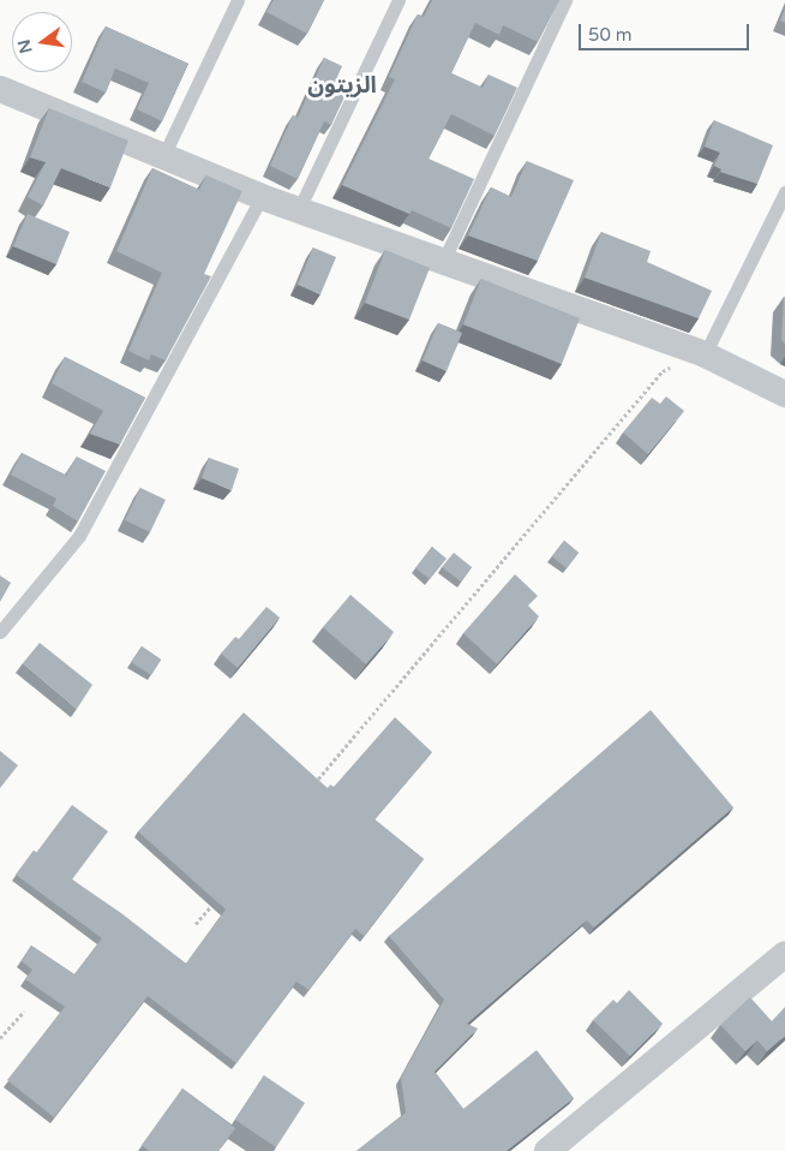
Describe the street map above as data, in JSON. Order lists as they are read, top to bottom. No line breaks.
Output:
{"districts":["الزيتون"],"scale_bar":"50 m","north":"left"}
